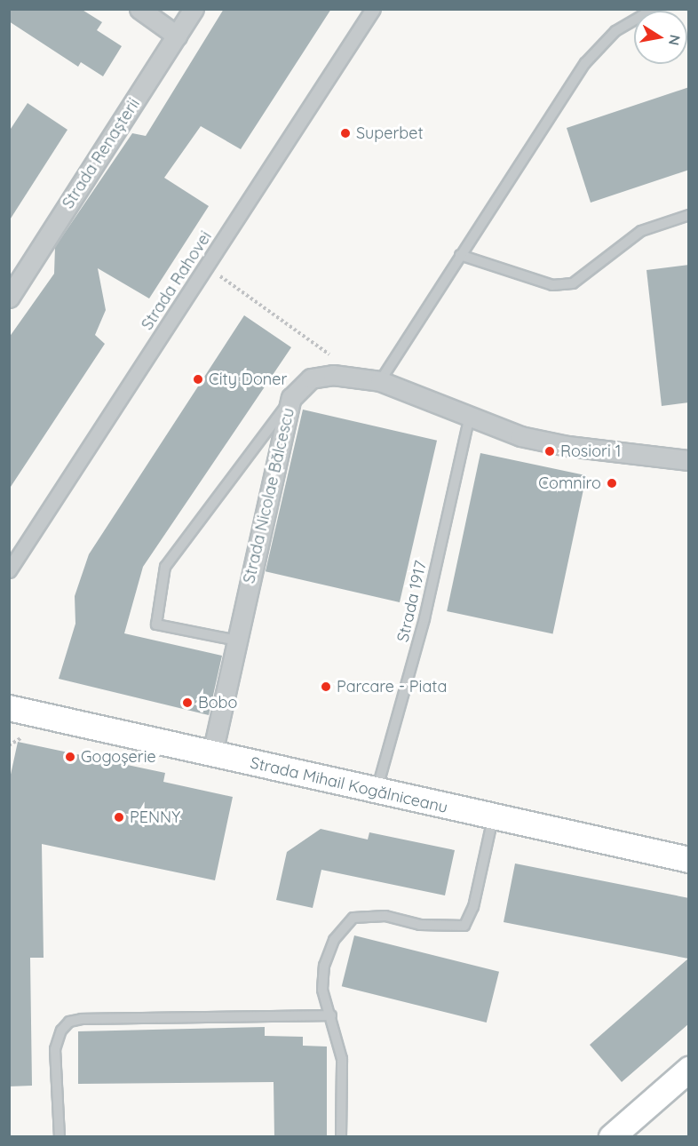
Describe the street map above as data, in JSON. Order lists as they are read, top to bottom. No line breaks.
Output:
{"streets":{"main road":["Strada Mihail Kogălniceanu"],"street":["Strada Renașterii","Strada Rahovei","Strada Nicolae Bălcescu"],"lane":["Strada 1917"]},"crossings":[["Strada Nicolae Bălcescu","Strada 1917"],["Strada Nicolae Bălcescu","Strada Mihail Kogălniceanu"],["Strada 1917","Strada Mihail Kogălniceanu"]],"places":["Superbet","City Doner","Rosiori 1","Comniro","Parcare - Piata","Bobo","Gogoșerie","PENNY"],"north":"right"}
